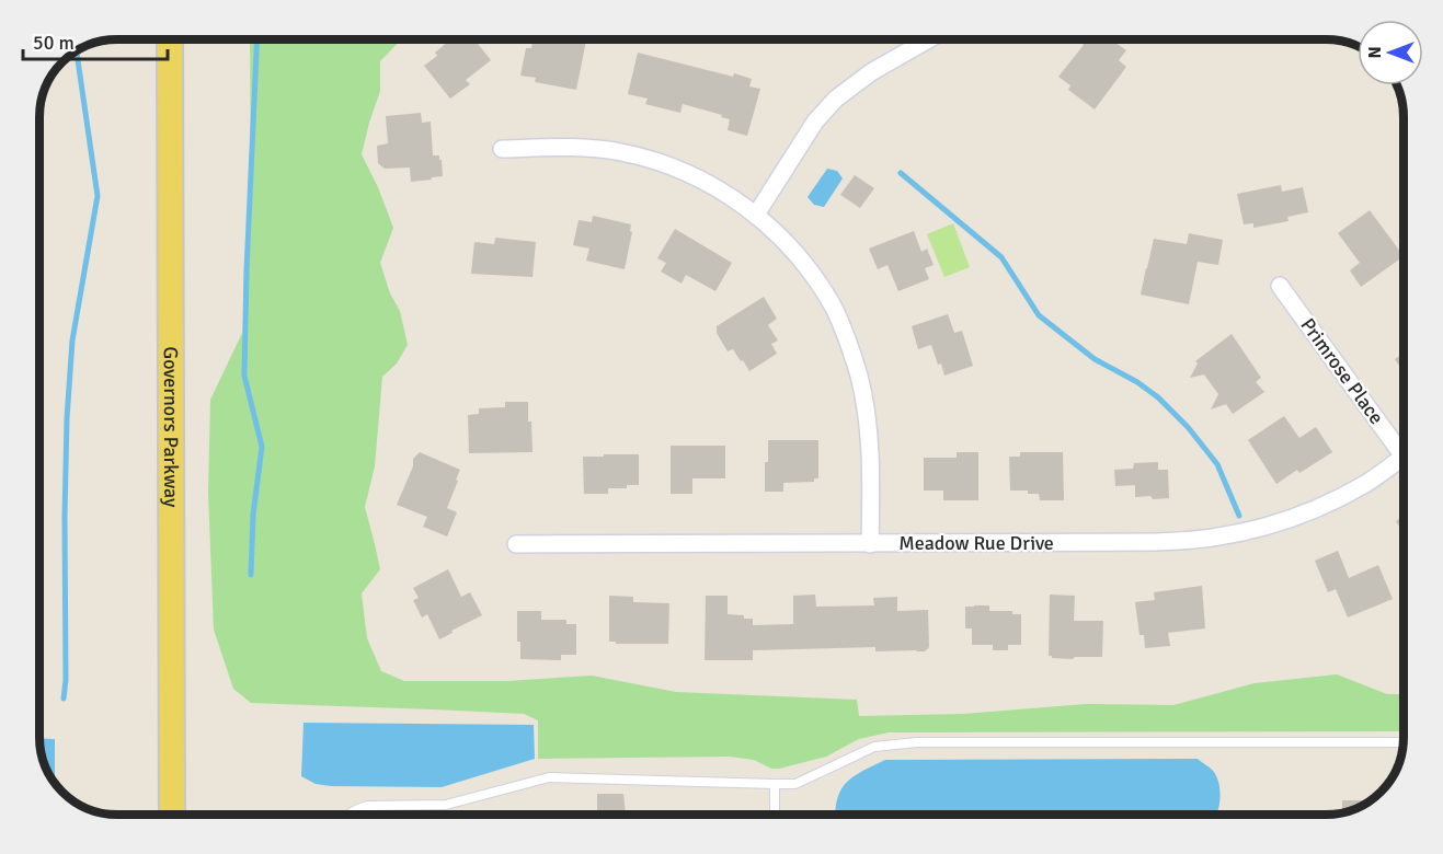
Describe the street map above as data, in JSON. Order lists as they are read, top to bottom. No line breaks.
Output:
{"streets":{"main road":["Governors Parkway"],"street":["Primrose Place","Meadow Rue Drive"]},"scale_bar":"50 m","north":"left"}
